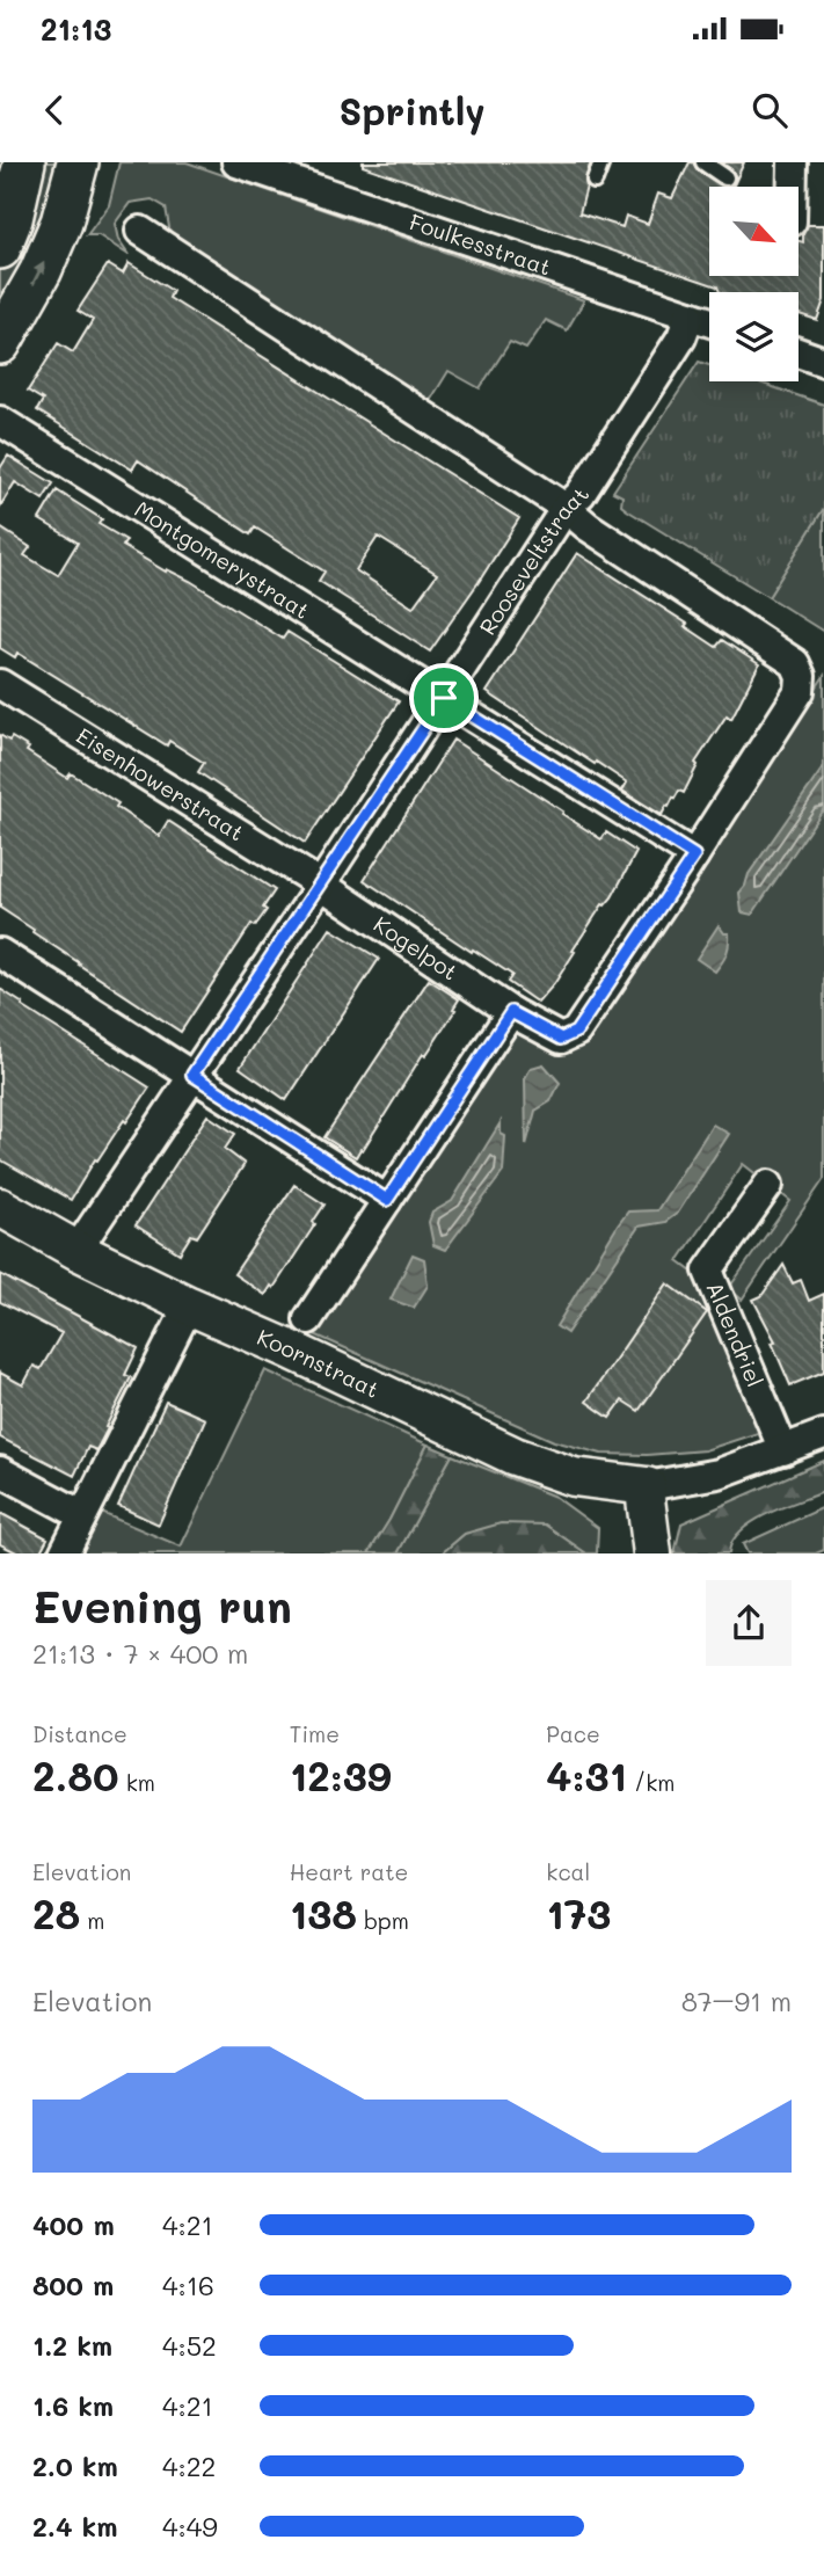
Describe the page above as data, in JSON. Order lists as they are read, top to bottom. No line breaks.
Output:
{"streets":{"street":["Foulkesstraat","Montgomerystraat","Rooseveltstraat","Eisenhowerstraat","Kogelpot","Aldendriel","Koornstraat"]},"crossings":[["Foulkesstraat","Rooseveltstraat"],["Montgomerystraat","Rooseveltstraat"],["Montgomerystraat","Kogelpot"],["Rooseveltstraat","Eisenhowerstraat"],["Rooseveltstraat","Kogelpot"],["Rooseveltstraat","Koornstraat"],["Eisenhowerstraat","Kogelpot"]],"north":"bottom right","page":{"status":"21:13","header":"Sprintly","heading":["Evening run","21:13 · 7 × 400 m"],"stats":[["Distance","2.80 km"],["Time","12:39"],["Pace","4:31 /km"],["Elevation","28 m"],["Heart rate","138 bpm"],["kcal","173"]],"chart":["Elevation","87–91 m"],"list":[{"name":"400 m","note":"4:21"},{"name":"800 m","note":"4:16"},{"name":"1.2 km","note":"4:52"},{"name":"1.6 km","note":"4:21"},{"name":"2.0 km","note":"4:22"},{"name":"2.4 km","note":"4:49"}]}}
